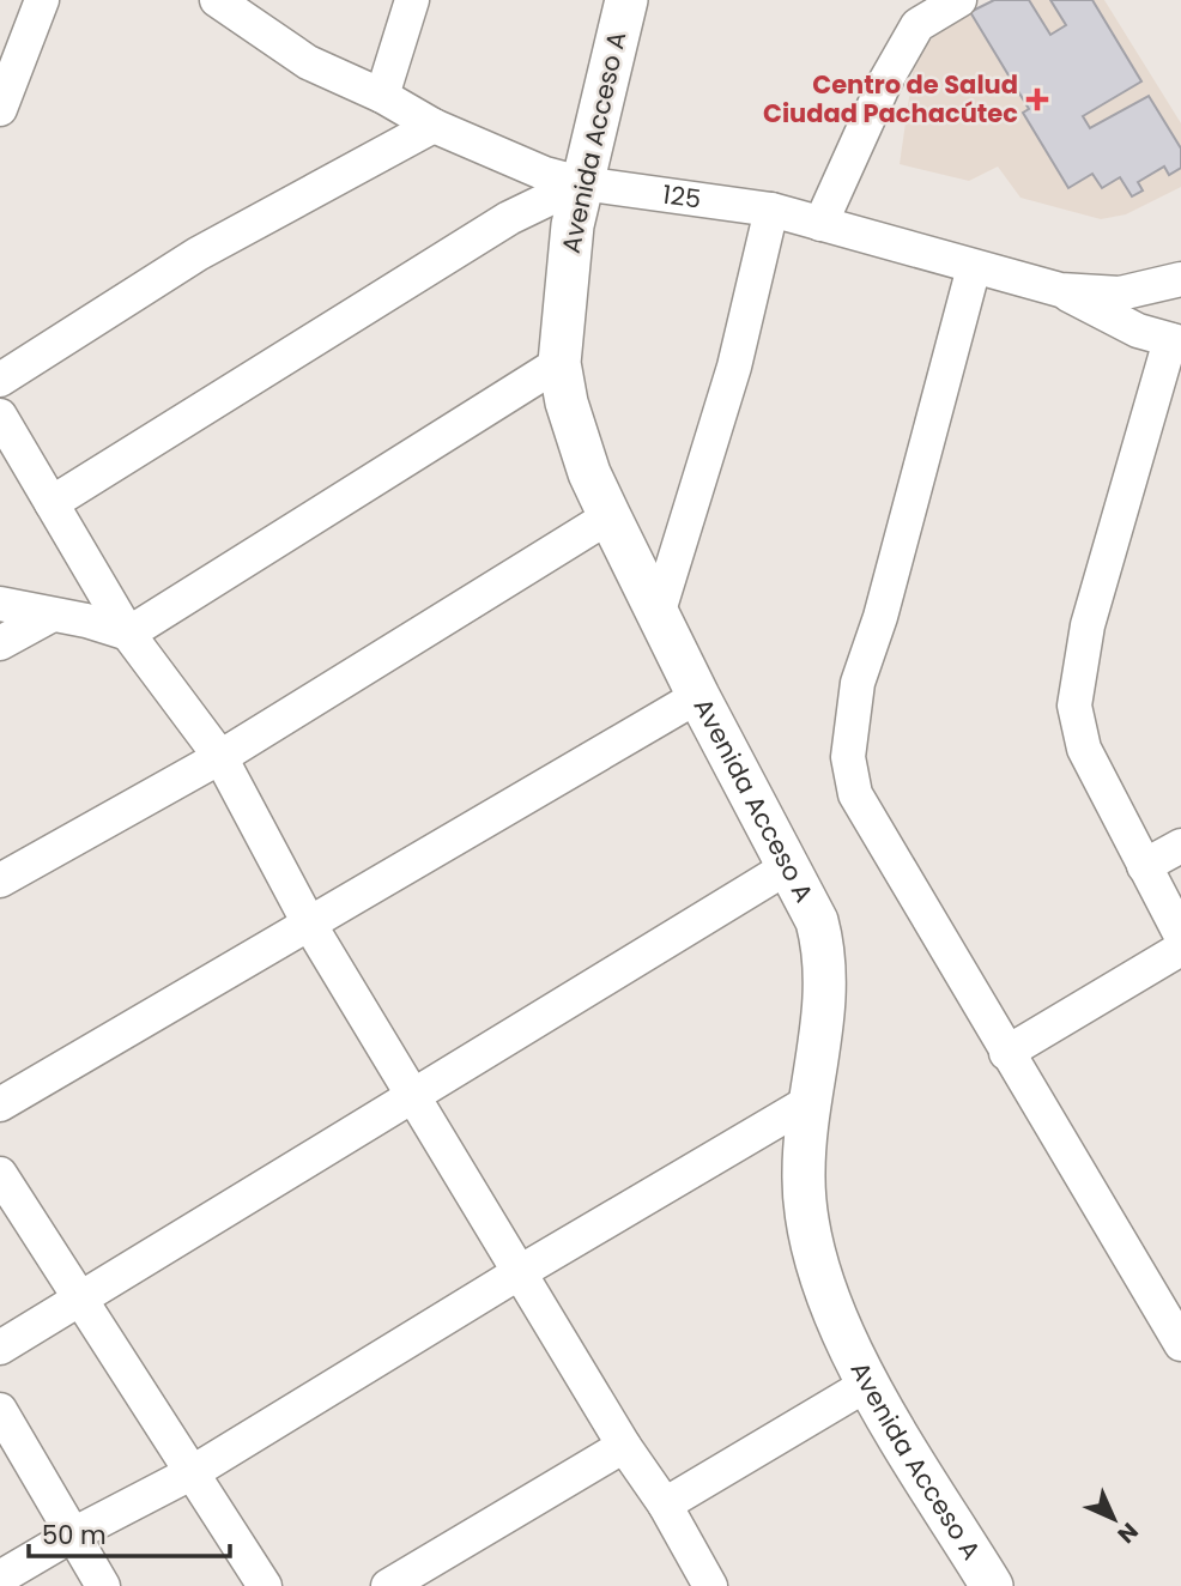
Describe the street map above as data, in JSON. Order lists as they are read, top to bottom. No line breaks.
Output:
{"streets":{"main road":["Avenida Acceso A"],"street":["125"]},"crossings":[["Avenida Acceso A","125"]],"places":{"health":["Centro de Salud Ciudad Pachacútec"]},"scale_bar":"50 m","north":"bottom right"}
